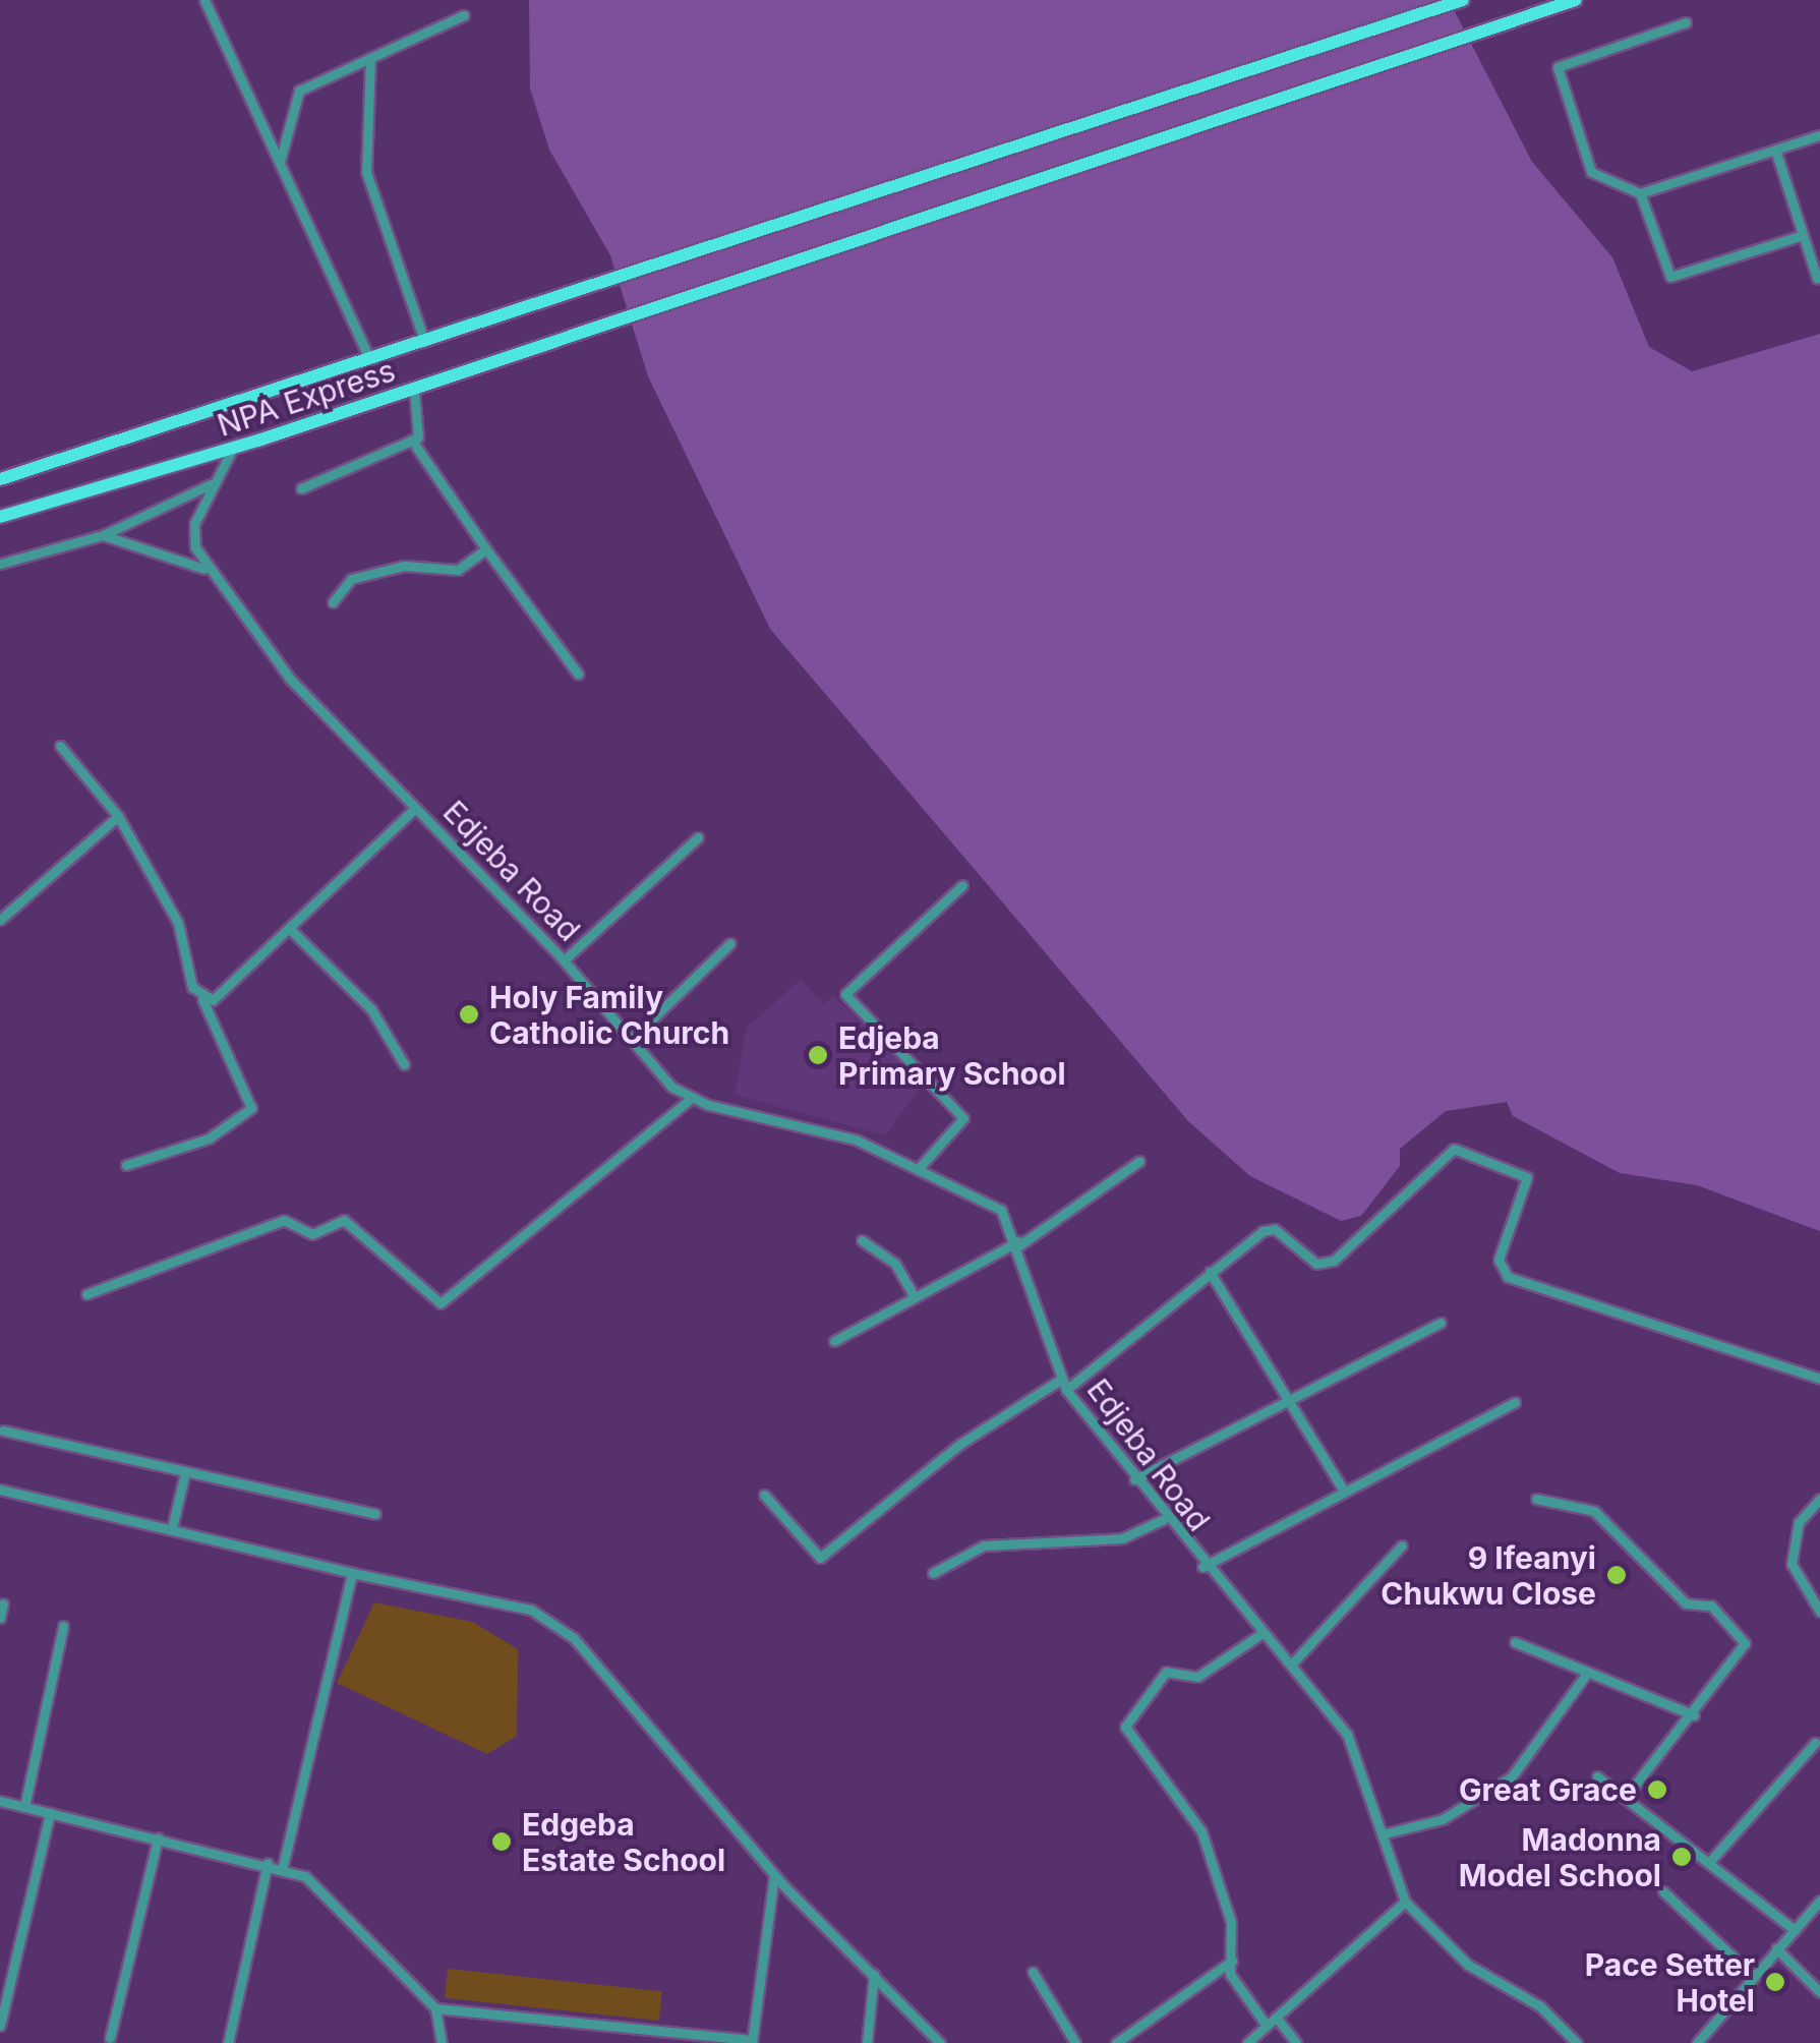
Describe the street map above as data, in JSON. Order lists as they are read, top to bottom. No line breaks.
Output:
{"streets":{"main road":["NPA Express"],"street":["Edjeba Road"]},"crossings":[["NPA Express","Edjeba Road"]],"places":["Holy Family Catholic Church","Edjeba Primary School","9 Ifeanyi Chukwu Close","Great Grace","Edgeba Estate School","Madonna Model School","Pace Setter Hotel"]}
